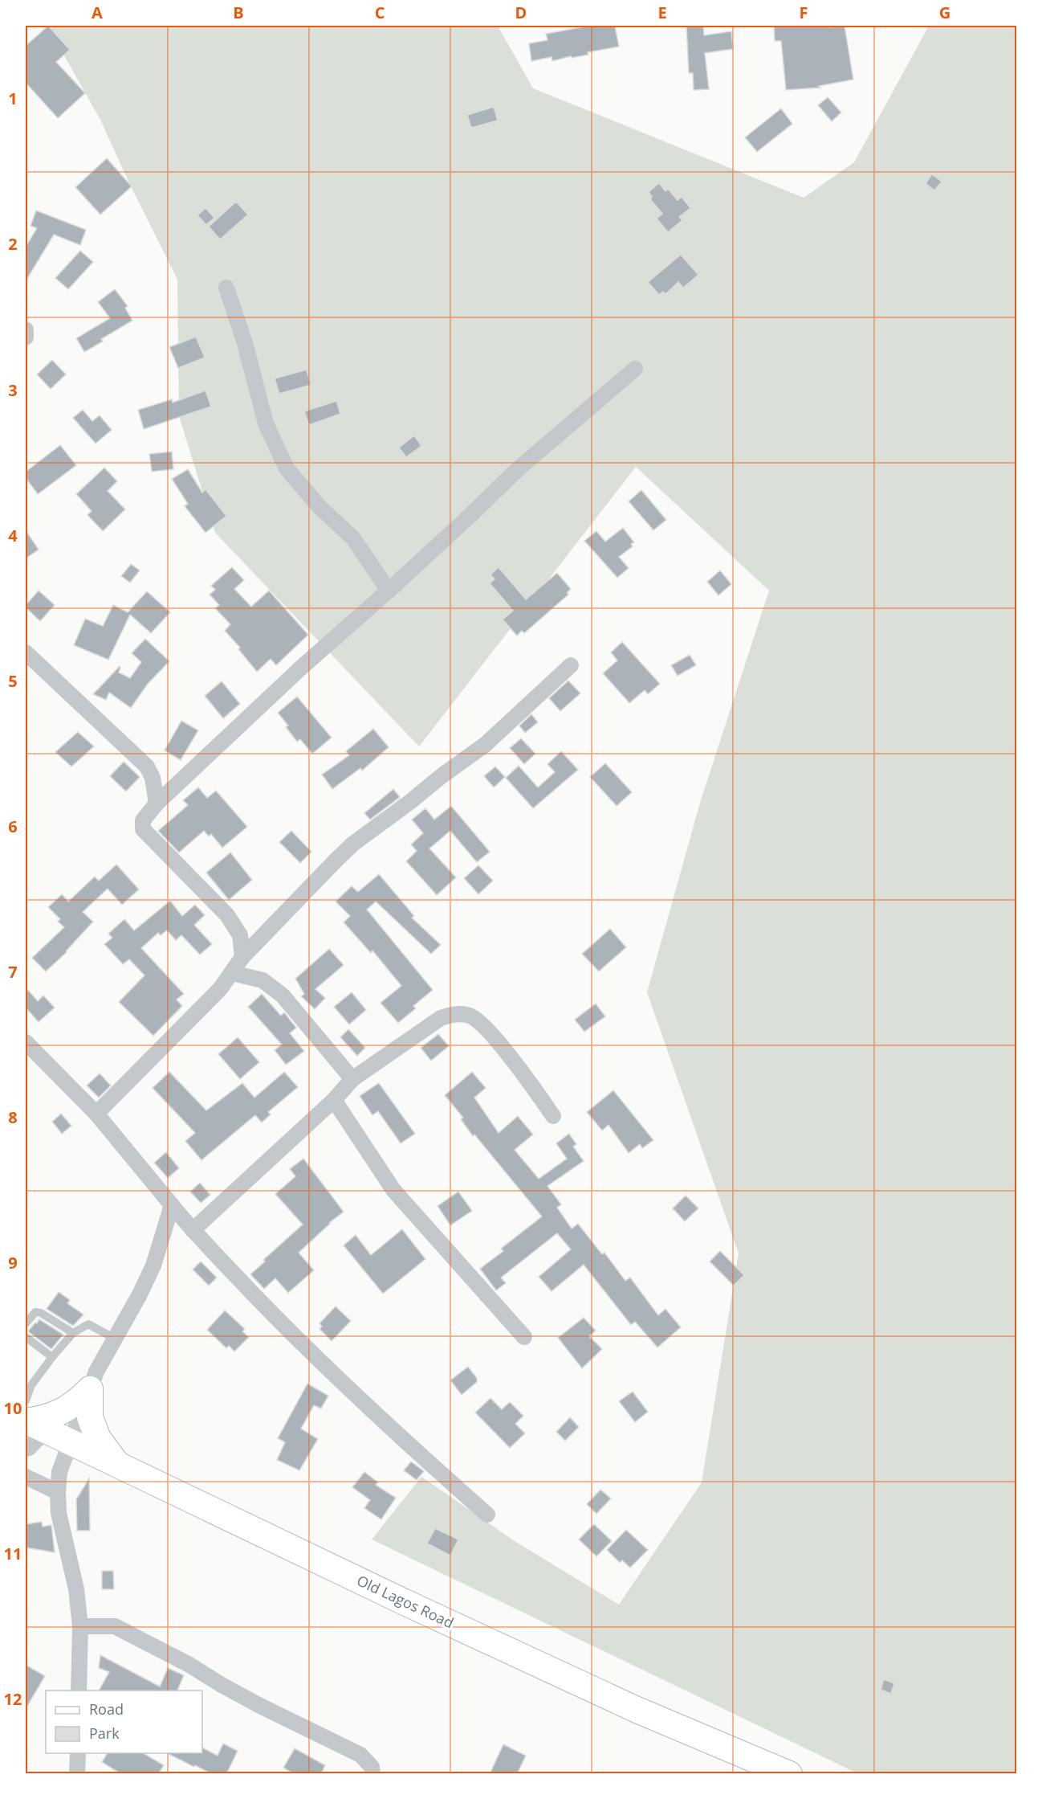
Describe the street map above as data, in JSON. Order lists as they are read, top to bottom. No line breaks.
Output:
{"streets":{"main road":["Old Lagos Road"]},"legend":["Road","Park"],"grid":{"columns":["A","B","C","D","E","F","G"],"rows":["1","2","3","4","5","6","7","8","9","10","11","12"]}}
